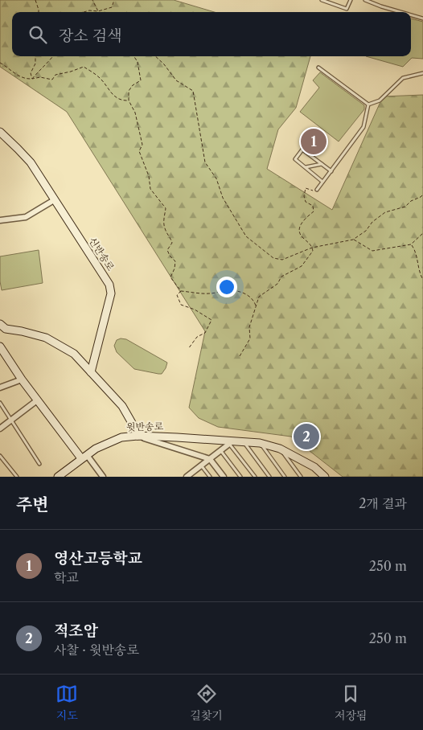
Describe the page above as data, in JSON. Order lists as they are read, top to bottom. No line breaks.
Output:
{"streets":{"main road":["신반송로","윗반송로"]},"page":{"search":"장소 검색","pins":["1","2"],"heading":["주변","2개 결과"],"list":[{"mark":"1","name":"영산고등학교","note":"학교","value":"250 m"},{"mark":"2","name":"적조암","note":"사찰 · 윗반송로","value":"250 m"}],"nav":["지도","길찾기","저장됨"]}}
